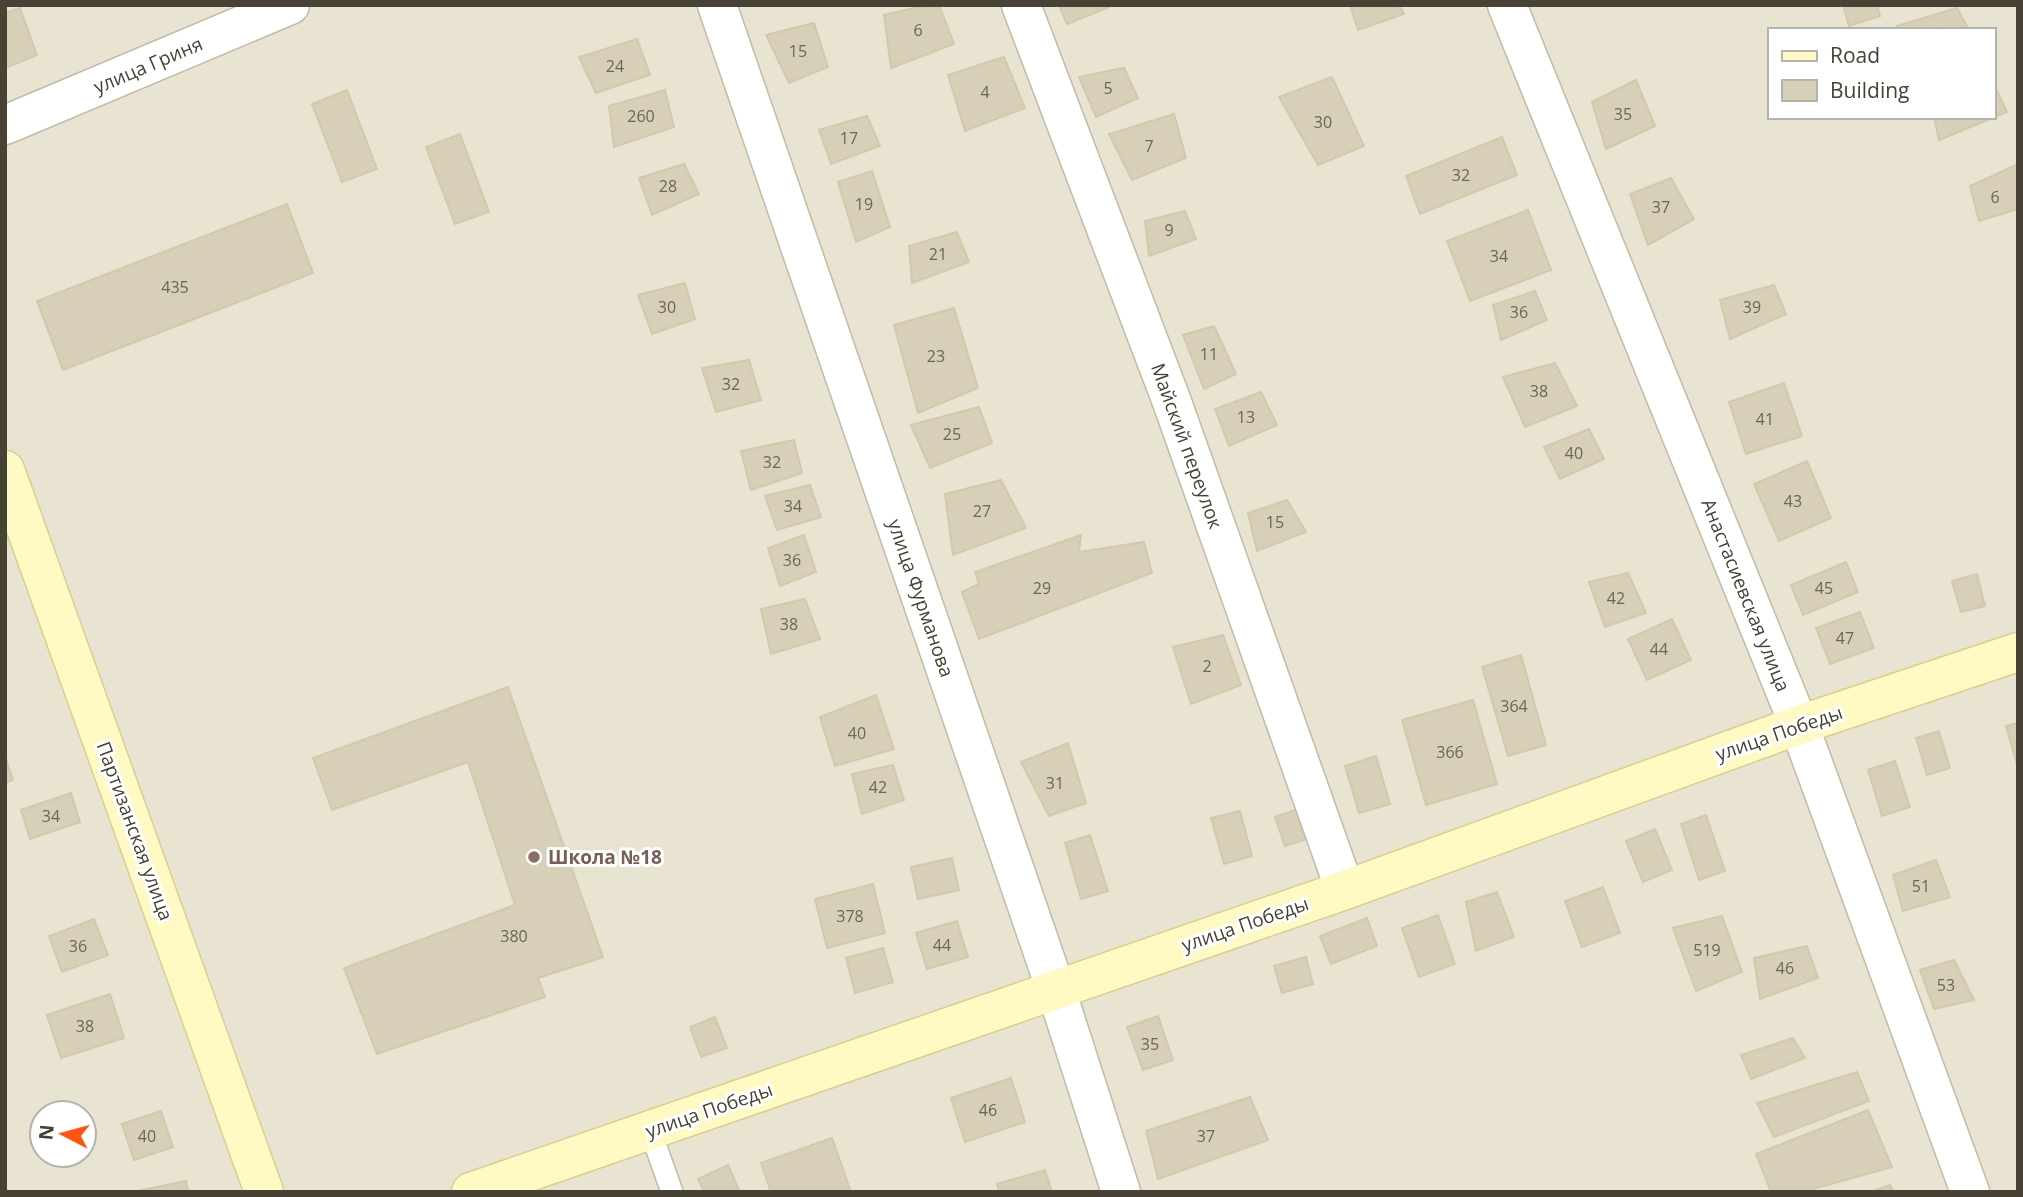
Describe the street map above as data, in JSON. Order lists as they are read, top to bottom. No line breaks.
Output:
{"streets":{"street":["улица Гриня","Майский переулок","Анастасиевская улица","улица Фурманова","улица Победы","Партизанская улица"]},"crossings":[["Майский переулок","улица Победы"],["Анастасиевская улица","улица Победы"],["улица Фурманова","улица Победы"]],"places":["Школа №18"],"house_numbers":["6","15","24","5","4","35","260","30","17","7","32","28","6","19","37","9","21","34","435","30","39","36","11","23","32","38","13","41","25","40","32","43","34","27","15","36","29","45","42","38","47","44","2","364","40","366","31","42","34","51","378","380","44","36","519","46","53","38","35","46","40","37"],"legend":["Road","Building"],"north":"left"}
